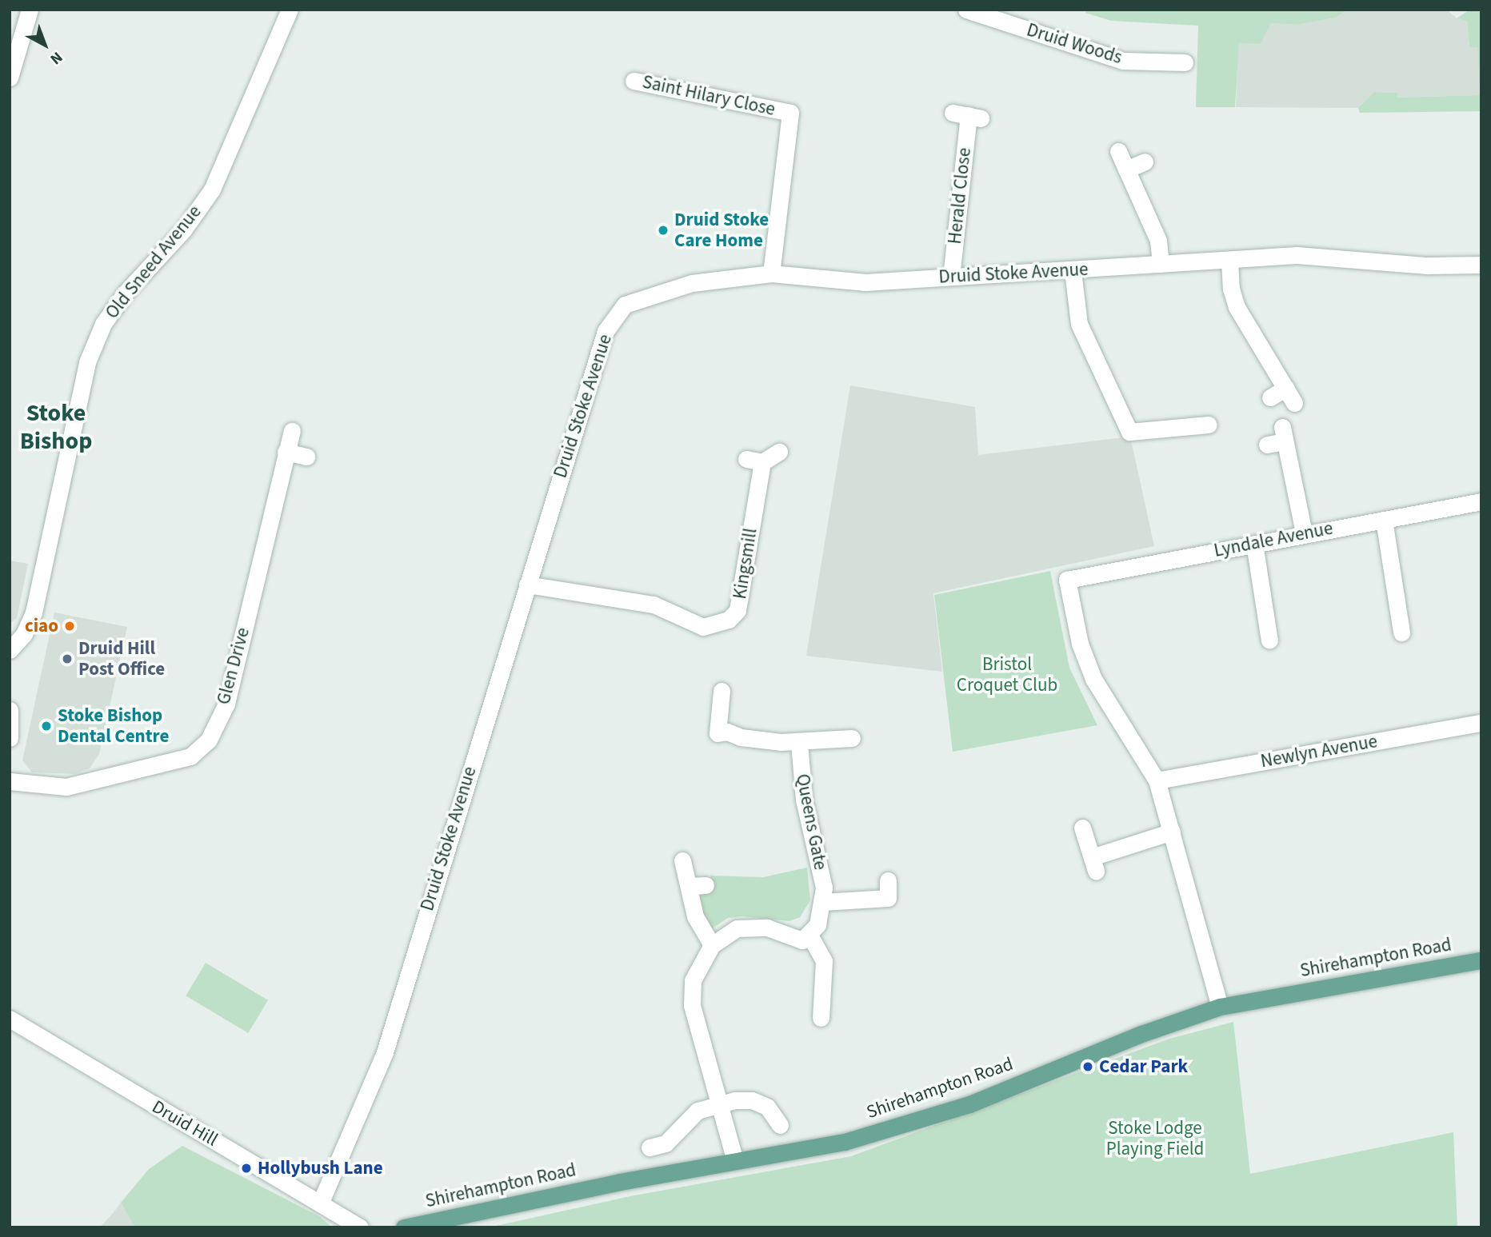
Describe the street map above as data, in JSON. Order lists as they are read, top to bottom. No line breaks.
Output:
{"streets":{"main road":["Shirehampton Road"],"street":["Druid Woods","Saint Hilary Close","Herald Close","Old Sneed Avenue","Druid Stoke Avenue","Lyndale Avenue","Kingsmill","Glen Drive","Newlyn Avenue","Queens Gate","Druid Hill"]},"crossings":[["Saint Hilary Close","Druid Stoke Avenue"],["Herald Close","Druid Stoke Avenue"],["Druid Stoke Avenue","Kingsmill"],["Druid Stoke Avenue","Druid Hill"],["Lyndale Avenue","Newlyn Avenue"]],"districts":["Stoke Bishop"],"parks":["Bristol Croquet Club","Stoke Lodge Playing Field"],"places":["Druid Stoke Care Home","ciao","Druid Hill Post Office","Stoke Bishop Dental Centre","Cedar Park","Hollybush Lane"],"north":"bottom right"}
